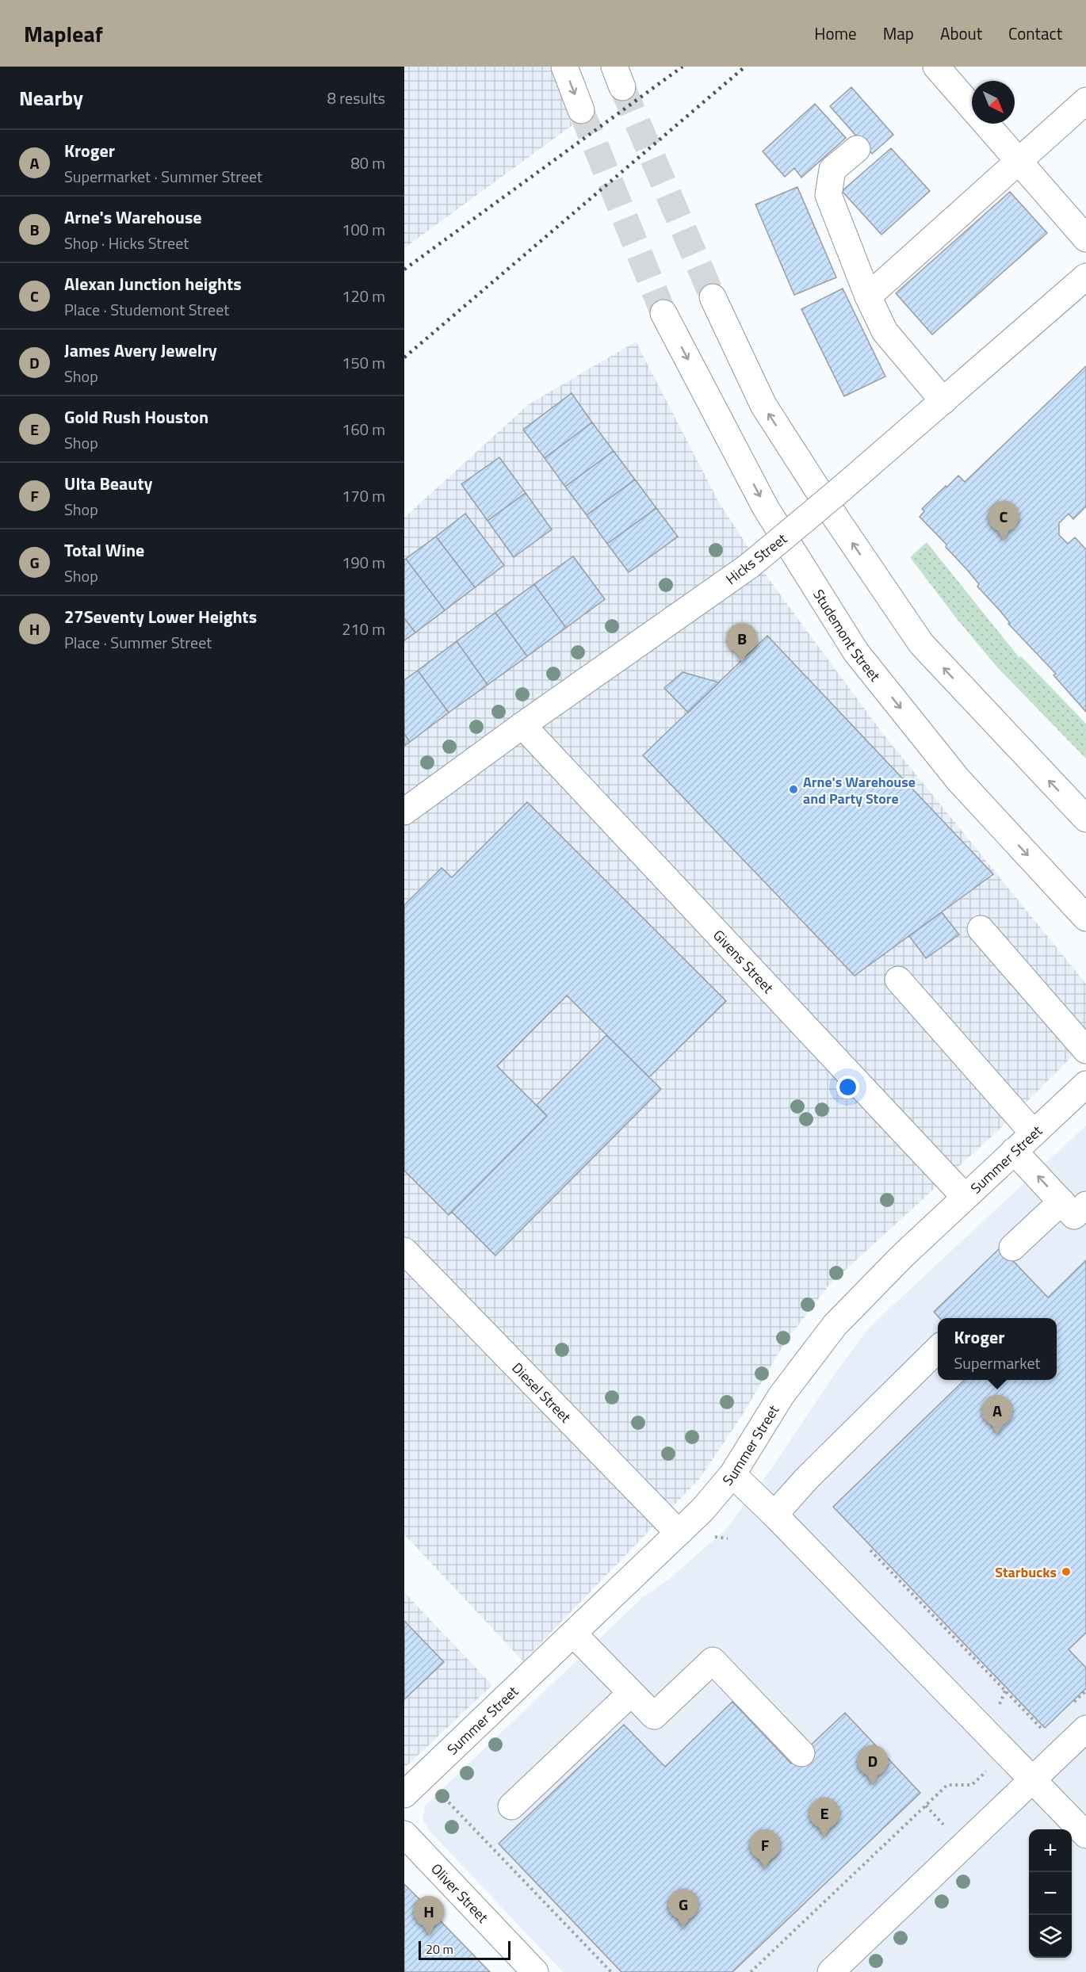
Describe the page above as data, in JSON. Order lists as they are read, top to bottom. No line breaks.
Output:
{"streets":{"street":["Hicks Street","Studemont Street","Givens Street","Summer Street","Diesel Street","Oliver Street"]},"crossings":[["Hicks Street","Givens Street"],["Givens Street","Summer Street"],["Summer Street","Diesel Street"]],"places":["Arne's Warehouse and Party Store","Starbucks"],"scale_bar":"20 m","north":"bottom right","page":{"header":"Mapleaf","nav":["Home","Map","About","Contact"],"heading":["Nearby","8 results"],"list":[{"mark":"A","name":"Kroger","note":"Supermarket · Summer Street","value":"80 m"},{"mark":"B","name":"Arne's Warehouse","note":"Shop · Hicks Street","value":"100 m"},{"mark":"C","name":"Alexan Junction heights","note":"Place · Studemont Street","value":"120 m"},{"mark":"D","name":"James Avery Jewelry","note":"Shop","value":"150 m"},{"mark":"E","name":"Gold Rush Houston","note":"Shop","value":"160 m"},{"mark":"F","name":"Ulta Beauty","note":"Shop","value":"170 m"},{"mark":"G","name":"Total Wine","note":"Shop","value":"190 m"},{"mark":"H","name":"27Seventy Lower Heights","note":"Place · Summer Street","value":"210 m"}],"pins":["C","B","A","D","E","F","G","H"],"popup":["Kroger","Supermarket"],"map_buttons":["+","−"],"scale":"20 m"}}
